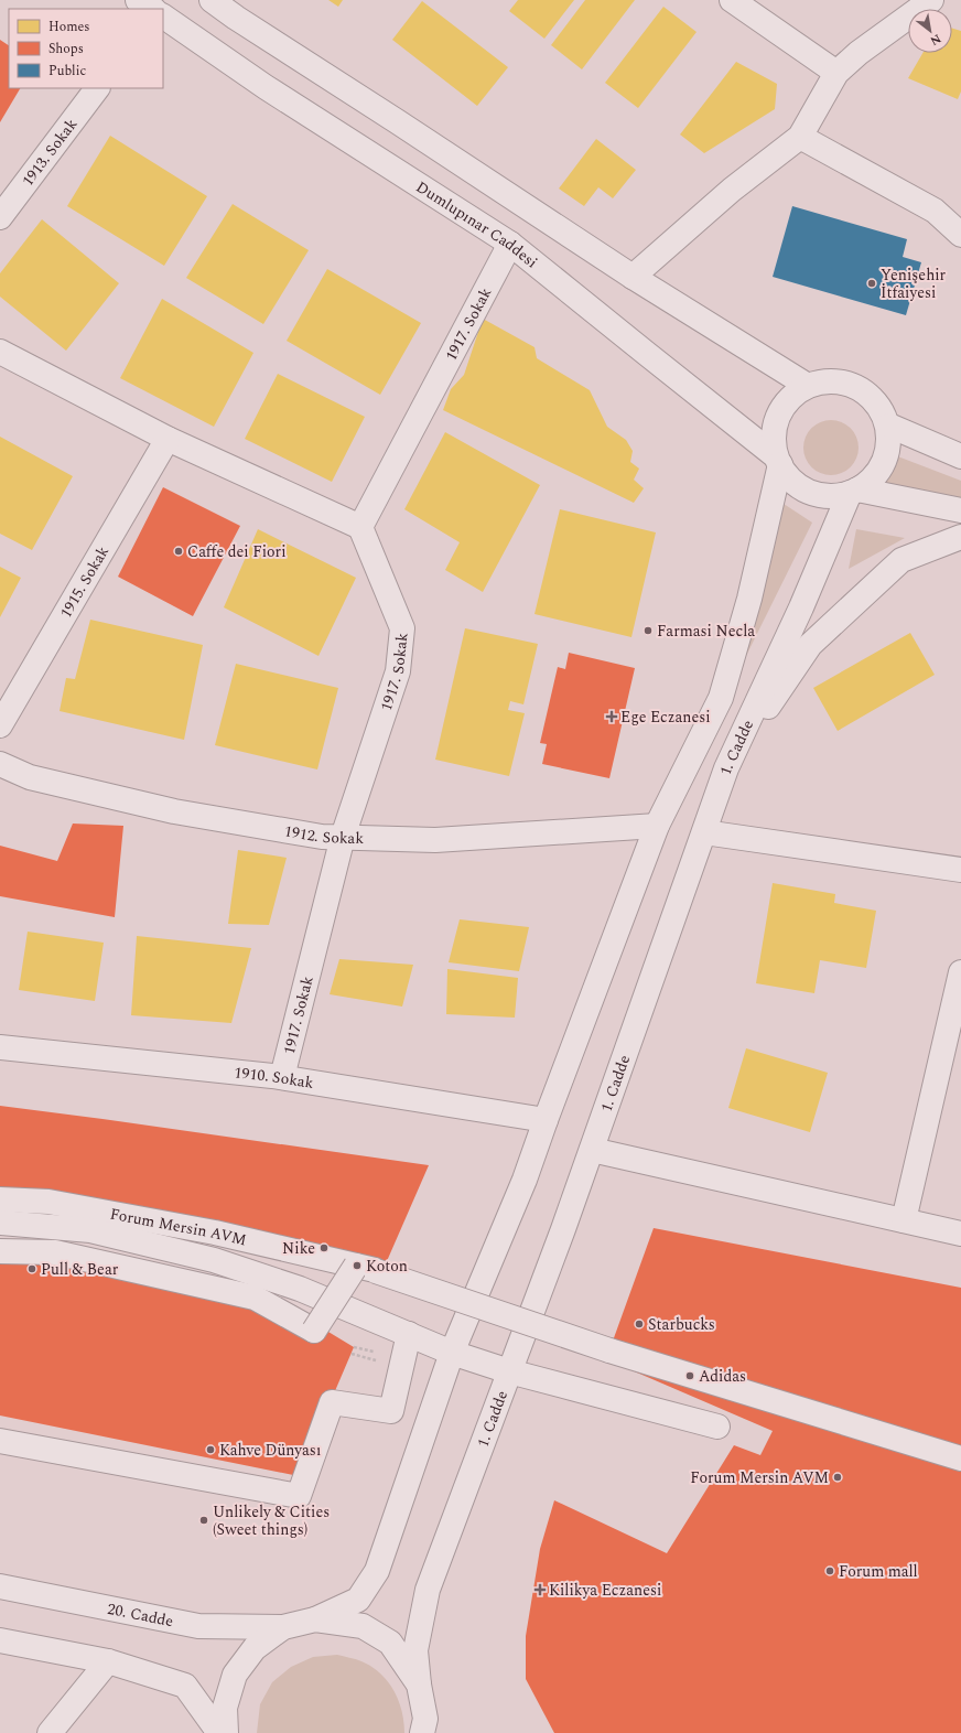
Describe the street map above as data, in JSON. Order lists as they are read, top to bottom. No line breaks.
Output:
{"streets":{"street":["1913. Sokak","Dumlupınar Caddesi","1917. Sokak","1915. Sokak","1. Cadde","1912. Sokak","1910. Sokak","Forum Mersin AVM","20. Cadde"]},"crossings":[["Dumlupınar Caddesi","1917. Sokak"],["Dumlupınar Caddesi","1. Cadde"],["1917. Sokak","1912. Sokak"],["1917. Sokak","1910. Sokak"],["1. Cadde","Forum Mersin AVM"]],"places":{"other":["Yenişehir İtfaiyesi","Caffe dei Fiori","Farmasi Necla","Nike","Koton","Pull & Bear","Starbucks","Adidas","Kahve Dünyası","Forum Mersin AVM","Unlikely & Cities (Sweet things)","Forum mall"],"health":["Ege Eczanesi","Kilikya Eczanesi"]},"legend":["Homes","Shops","Public"],"north":"bottom right"}
